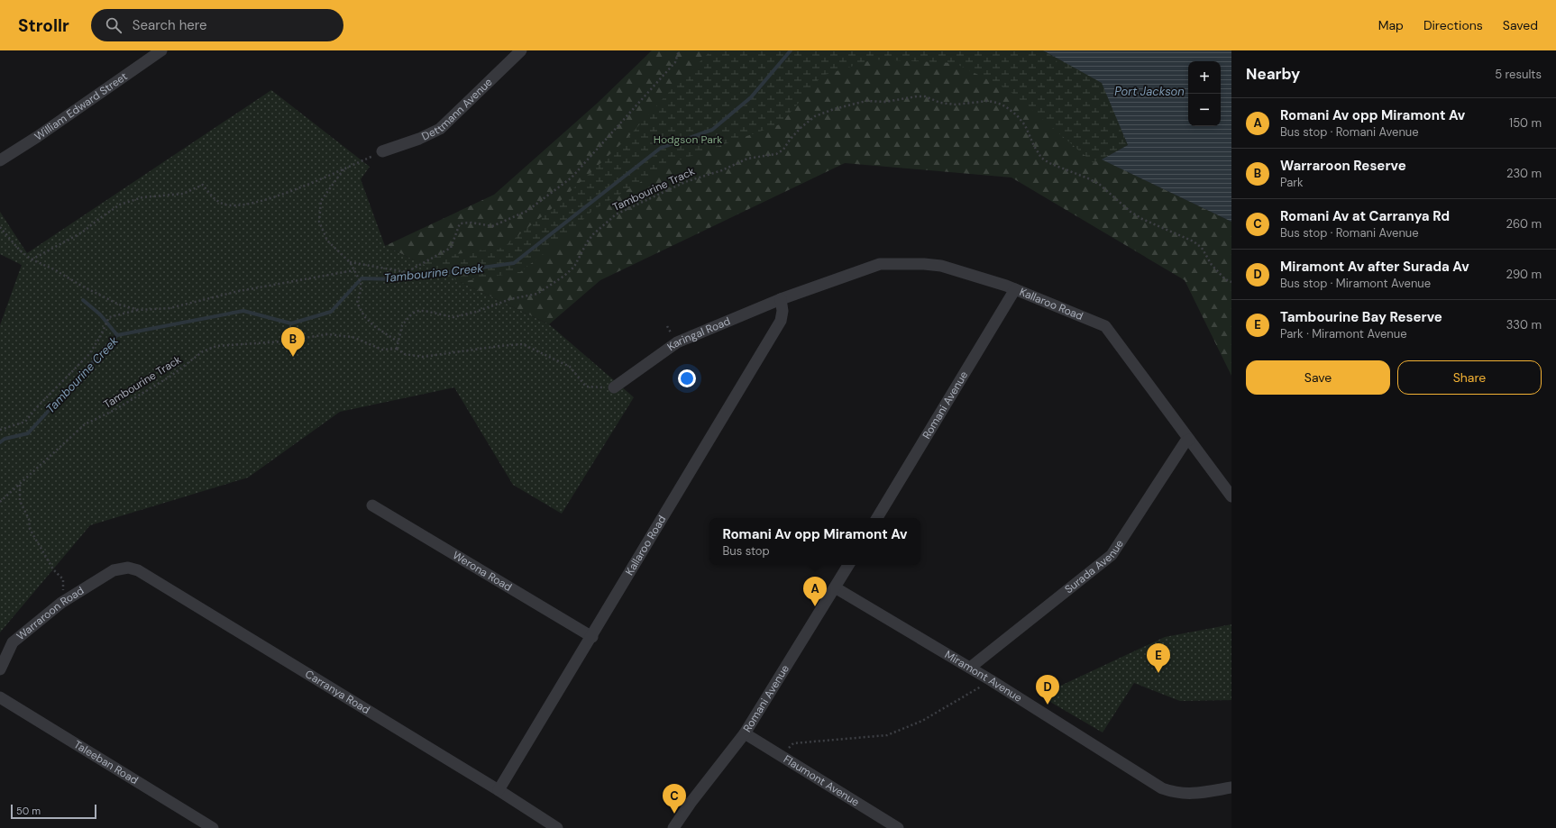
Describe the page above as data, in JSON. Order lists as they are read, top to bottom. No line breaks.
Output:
{"streets":{"street":["William Edward Street","Dettmann Avenue","Kallaroo Road","Karingal Road","Romani Avenue","Surada Avenue","Werona Road","Warraroon Road","Miramont Avenue","Carranya Road","Taleeban Road","Flaumont Avenue"],"path":["Tambourine Track"]},"crossings":[["Kallaroo Road","Karingal Road"],["Kallaroo Road","Romani Avenue"],["Kallaroo Road","Surada Avenue"],["Kallaroo Road","Werona Road"],["Kallaroo Road","Carranya Road"],["Romani Avenue","Miramont Avenue"],["Romani Avenue","Flaumont Avenue"],["Surada Avenue","Miramont Avenue"],["Warraroon Road","Carranya Road"]],"water":["Port Jackson","Tambourine Creek"],"parks":["Hodgson Park"],"scale_bar":"50 m","page":{"header":"Strollr","search":"Search here","nav":["Map","Directions","Saved"],"heading":["Nearby","5 results"],"map_buttons":["+","−"],"list":[{"mark":"A","name":"Romani Av opp Miramont Av","note":"Bus stop · Romani Avenue","value":"150 m"},{"mark":"B","name":"Warraroon Reserve","note":"Park","value":"230 m"},{"mark":"C","name":"Romani Av at Carranya Rd","note":"Bus stop · Romani Avenue","value":"260 m"},{"mark":"D","name":"Miramont Av after Surada Av","note":"Bus stop · Miramont Avenue","value":"290 m"},{"mark":"E","name":"Tambourine Bay Reserve","note":"Park · Miramont Avenue","value":"330 m"}],"pins":["B","A","E","D","C"],"buttons":["Save","Share"],"popup":["Romani Av opp Miramont Av","Bus stop"],"scale":"50 m"}}
